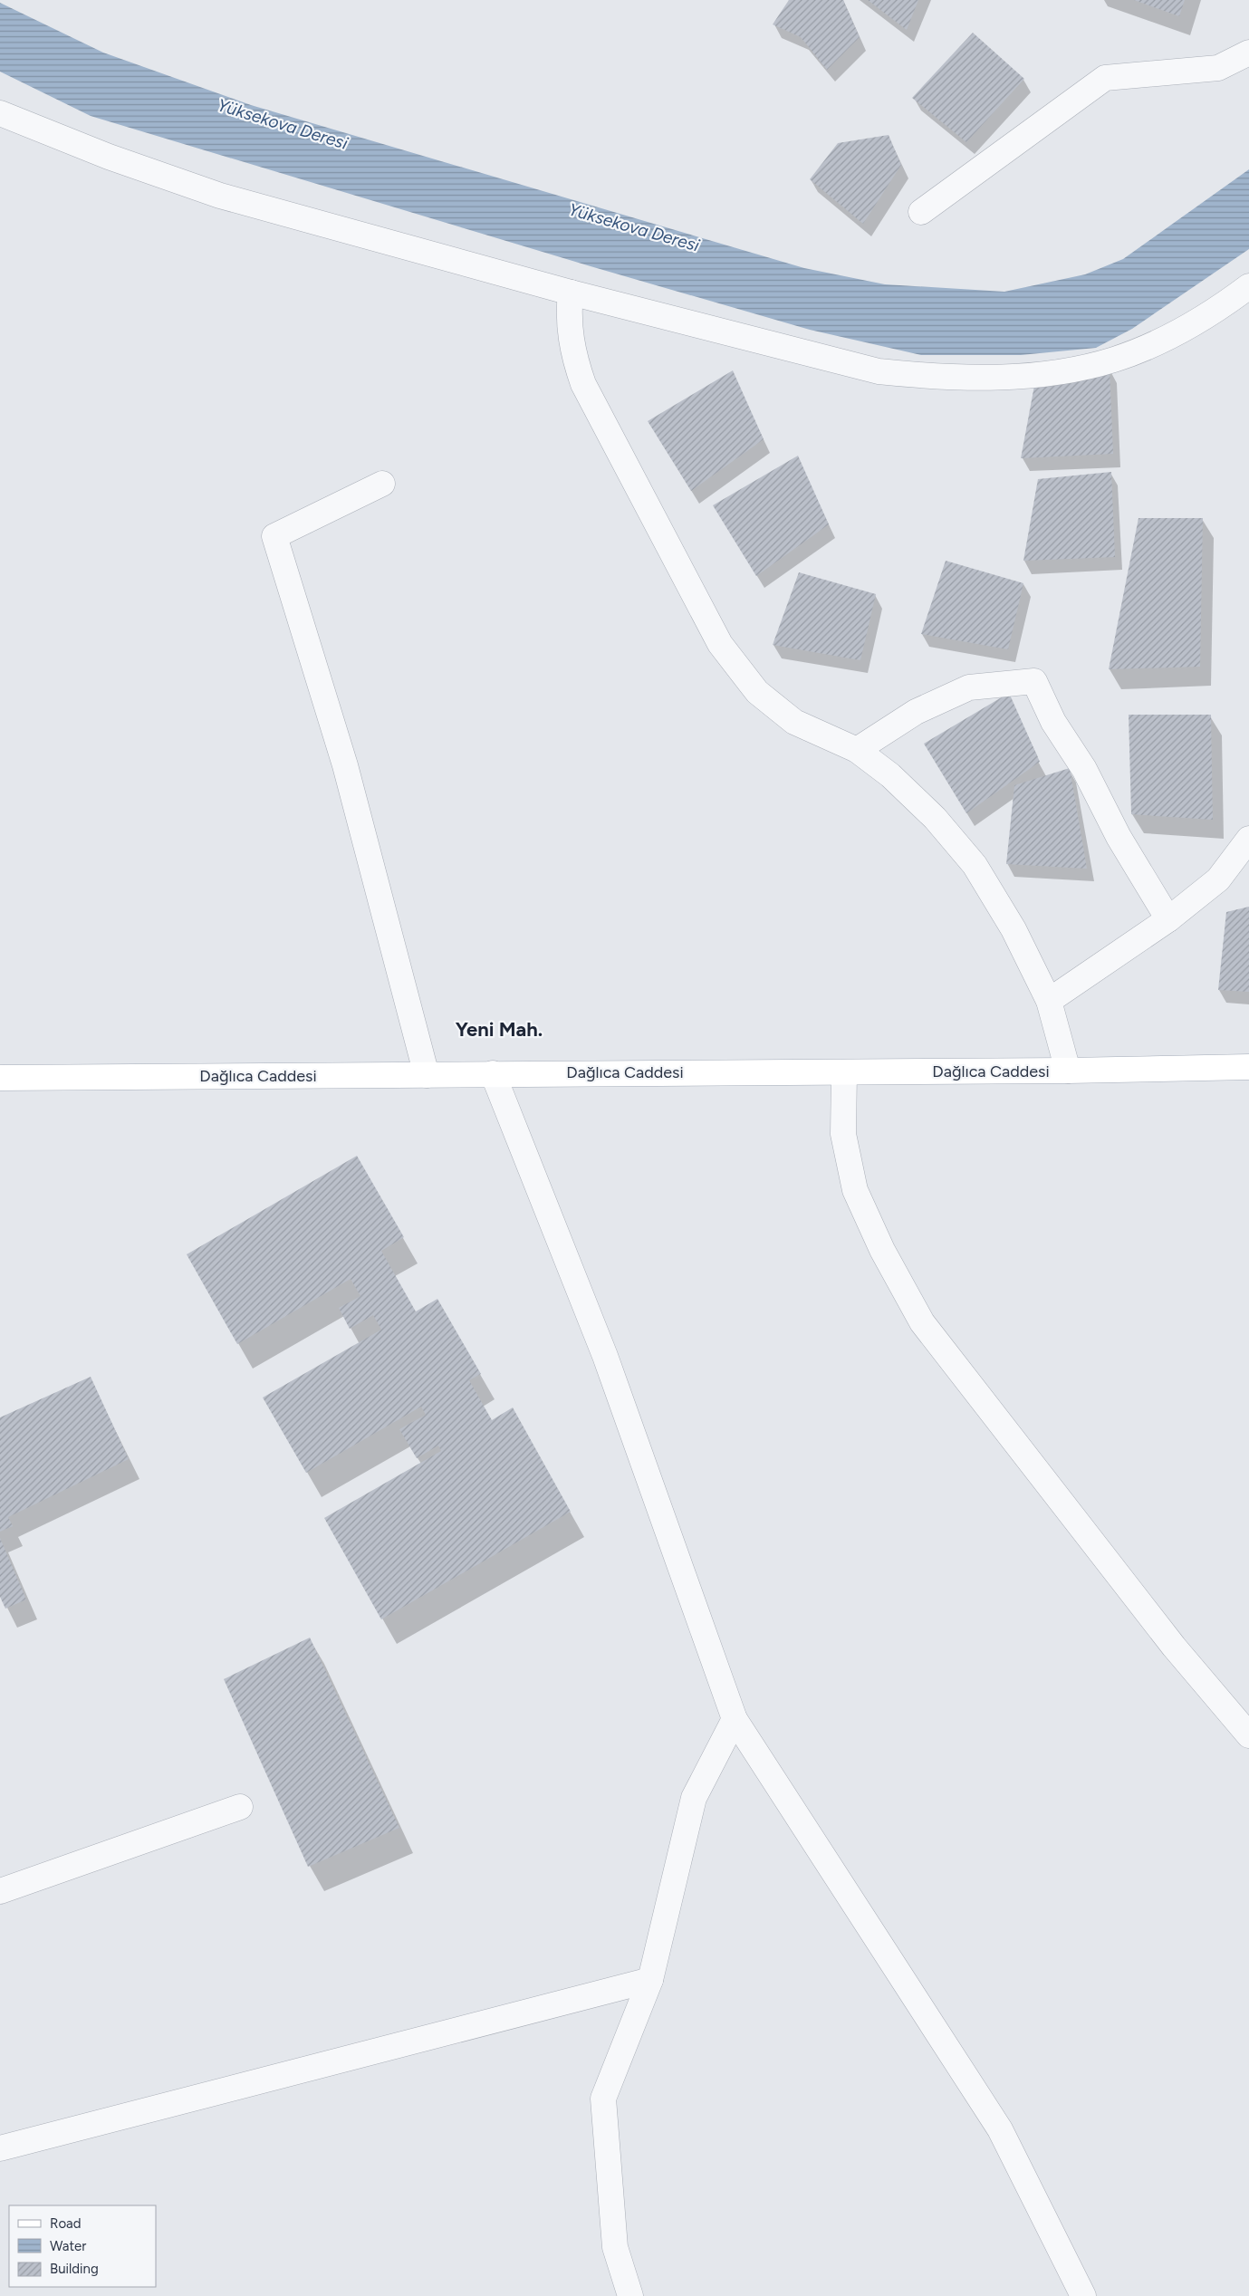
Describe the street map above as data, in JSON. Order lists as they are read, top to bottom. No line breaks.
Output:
{"streets":{"main road":["Dağlıca Caddesi"]},"districts":["Yeni Mah."],"water":["Yüksekova Deresi"],"legend":["Road","Water","Building"]}
